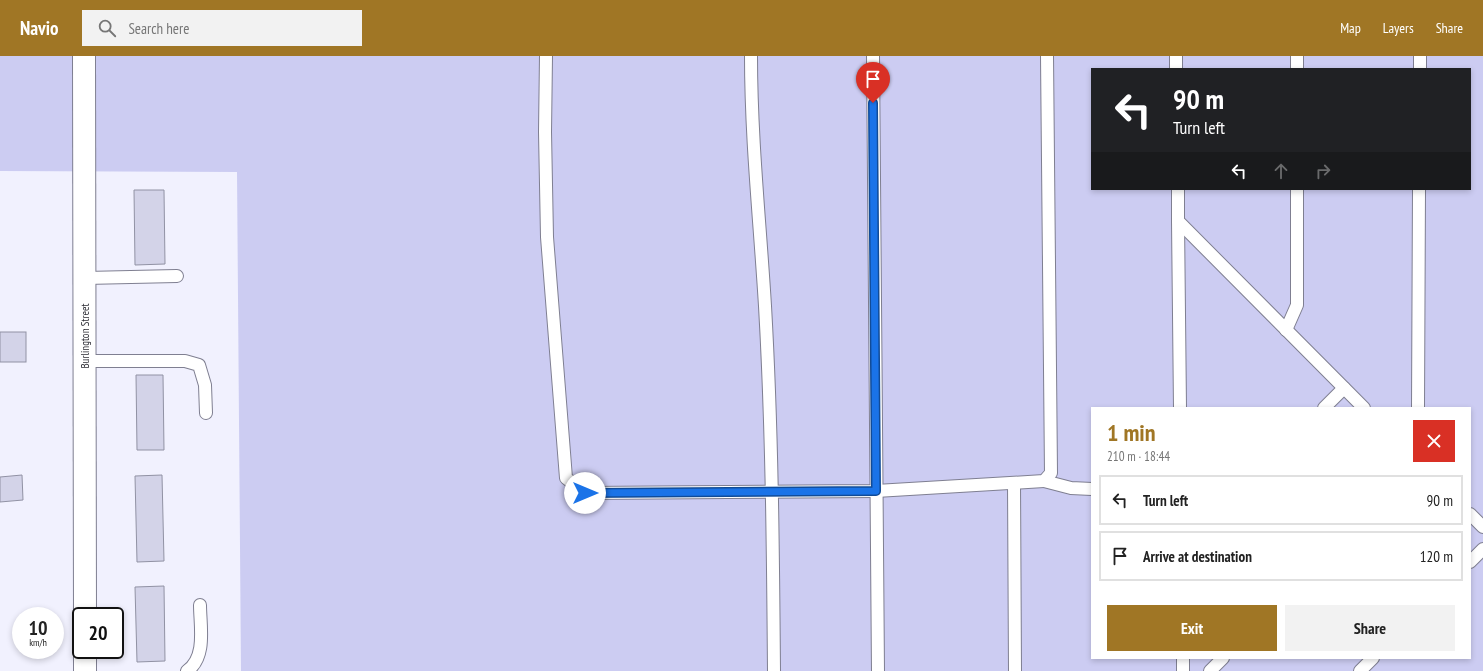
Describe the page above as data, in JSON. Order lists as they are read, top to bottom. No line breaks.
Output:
{"streets":{"street":["Burlington Street"]},"page":{"header":"Navio","search":"Search here","nav":["Map","Layers","Share"],"turn":["90 m","Turn left"],"heading":["1 min","210 m · 18:44"],"list":[{"name":"Turn left","value":"90 m"},{"name":"Arrive at destination","value":"120 m"}],"buttons":["Exit","Share"],"speed":"10 km/h","limit":"20"}}
